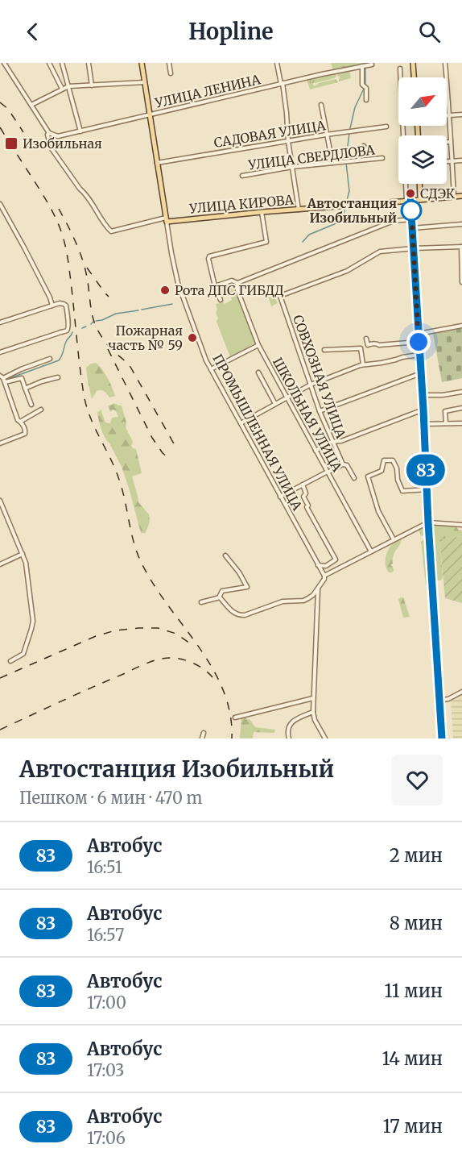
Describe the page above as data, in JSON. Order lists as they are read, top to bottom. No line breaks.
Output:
{"streets":{"main road":["УЛИЦА КИРОВА","ПРОМЫШЛЕННАЯ УЛИЦА"],"street":["УЛИЦА ЛЕНИНА","САДОВАЯ УЛИЦА","УЛИЦА СВЕРДЛОВА","СОВХОЗНАЯ УЛИЦА","ШКОЛЬНАЯ УЛИЦА"]},"crossings":[["УЛИЦА ЛЕНИНА","УЛИЦА КИРОВА"],["УЛИЦА ЛЕНИНА","ПРОМЫШЛЕННАЯ УЛИЦА"],["САДОВАЯ УЛИЦА","ПРОМЫШЛЕННАЯ УЛИЦА"],["УЛИЦА КИРОВА","ПРОМЫШЛЕННАЯ УЛИЦА"]],"places":{"transit":["Изобильная"],"other":["СДЭК","Автостанция Изобильный","Рота ДПС ГИБДД","Пожарная часть № 59"]},"lines":["bus line 83"],"north":"top right","page":{"header":"Hopline","on_map":"83","heading":["Автостанция Изобильный","Пешком · 6 мин · 470 m"],"list":[{"mark":"83","name":"Автобус","note":"16:51","value":"2 мин"},{"mark":"83","name":"Автобус","note":"16:57","value":"8 мин"},{"mark":"83","name":"Автобус","note":"17:00","value":"11 мин"},{"mark":"83","name":"Автобус","note":"17:03","value":"14 мин"},{"mark":"83","name":"Автобус","note":"17:06","value":"17 мин"}]}}
